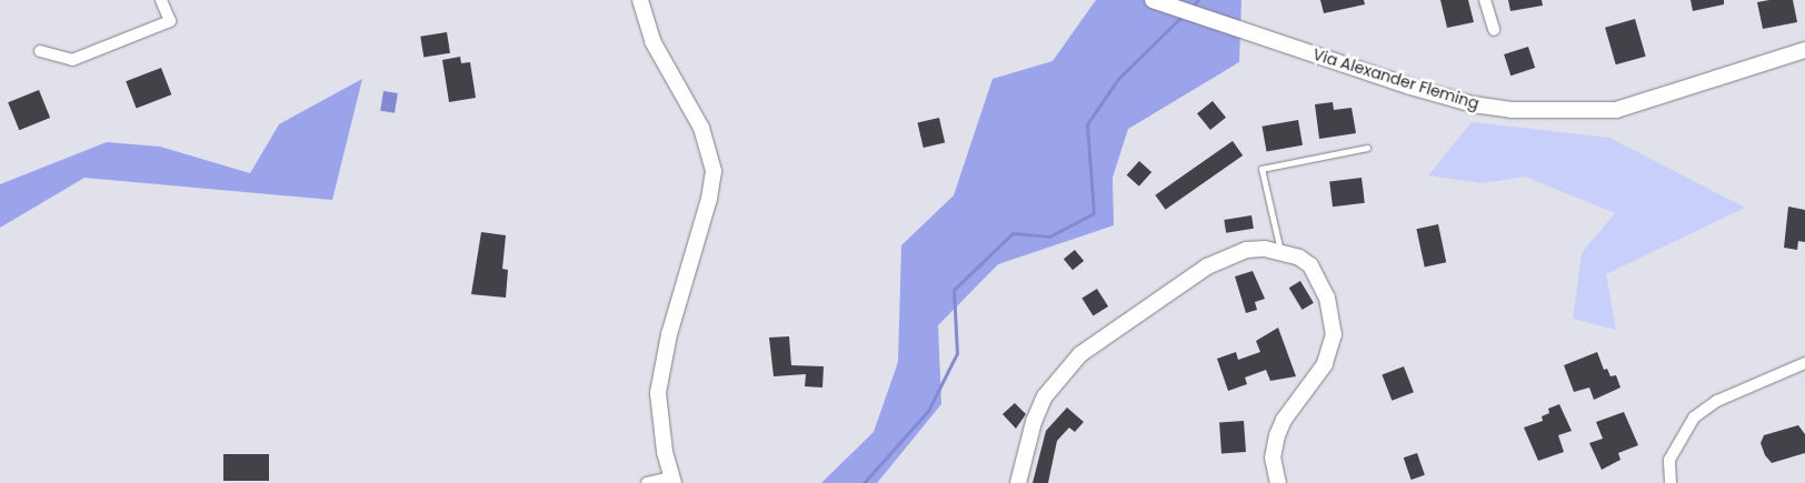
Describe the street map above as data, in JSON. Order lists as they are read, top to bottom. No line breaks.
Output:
{"streets":{"street":["Via Alexander Fleming"]}}
